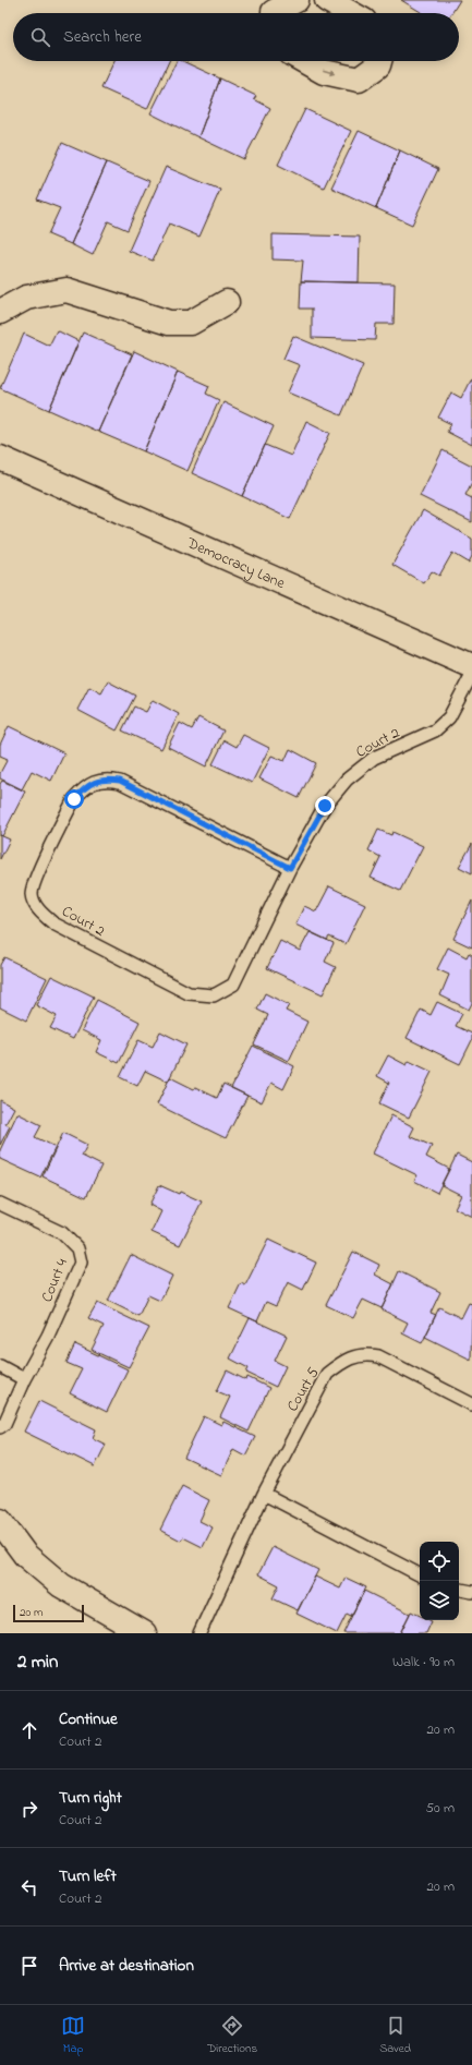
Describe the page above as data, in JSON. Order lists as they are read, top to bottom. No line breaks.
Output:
{"streets":{"street":["Democracy Lane"],"lane":["Court 2","Court 4","Court 5"]},"scale_bar":"20 m","page":{"search":"Search here","scale":"20 m","heading":["2 min","Walk · 90 m"],"list":[["Continue","Court 2","20 m"],["Turn right","Court 2","50 m"],["Turn left","Court 2","20 m"],"Arrive at destination"],"nav":["Map","Directions","Saved"]}}
